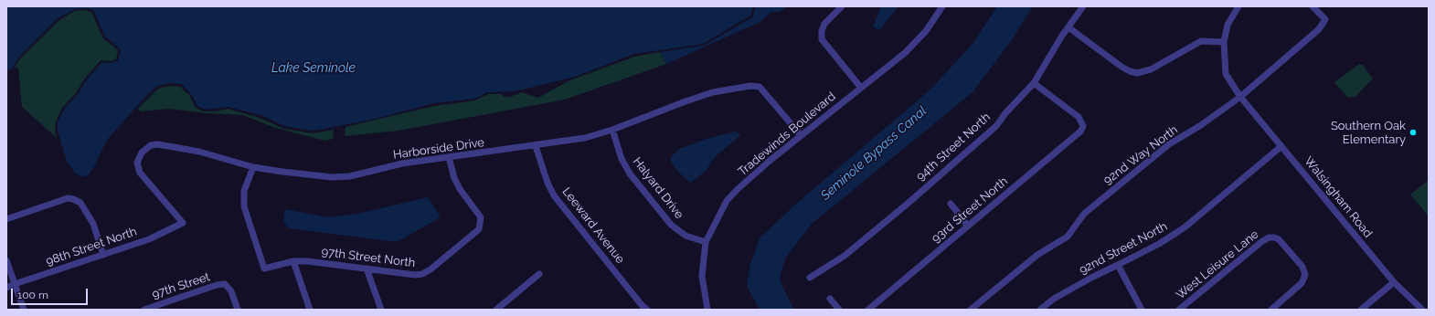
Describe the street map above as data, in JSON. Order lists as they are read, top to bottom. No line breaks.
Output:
{"streets":{"street":["Tradewinds Boulevard","94th Street North","Harborside Drive","92nd Way North","Halyard Drive","Walsingham Road","93rd Street North","Leeward Avenue","98th Street North","92nd Street North","97th Street North","West Leisure Lane","97th Street"]},"crossings":[["Tradewinds Boulevard","Harborside Drive"],["Tradewinds Boulevard","Halyard Drive"],["94th Street North","93rd Street North"],["Harborside Drive","Halyard Drive"],["Harborside Drive","Leeward Avenue"],["Harborside Drive","98th Street North"],["Harborside Drive","97th Street North"],["92nd Way North","Walsingham Road"],["Walsingham Road","92nd Street North"]],"water":["Lake Seminole","Seminole Bypass Canal"],"places":["Southern Oak Elementary"],"scale_bar":"100 m"}
